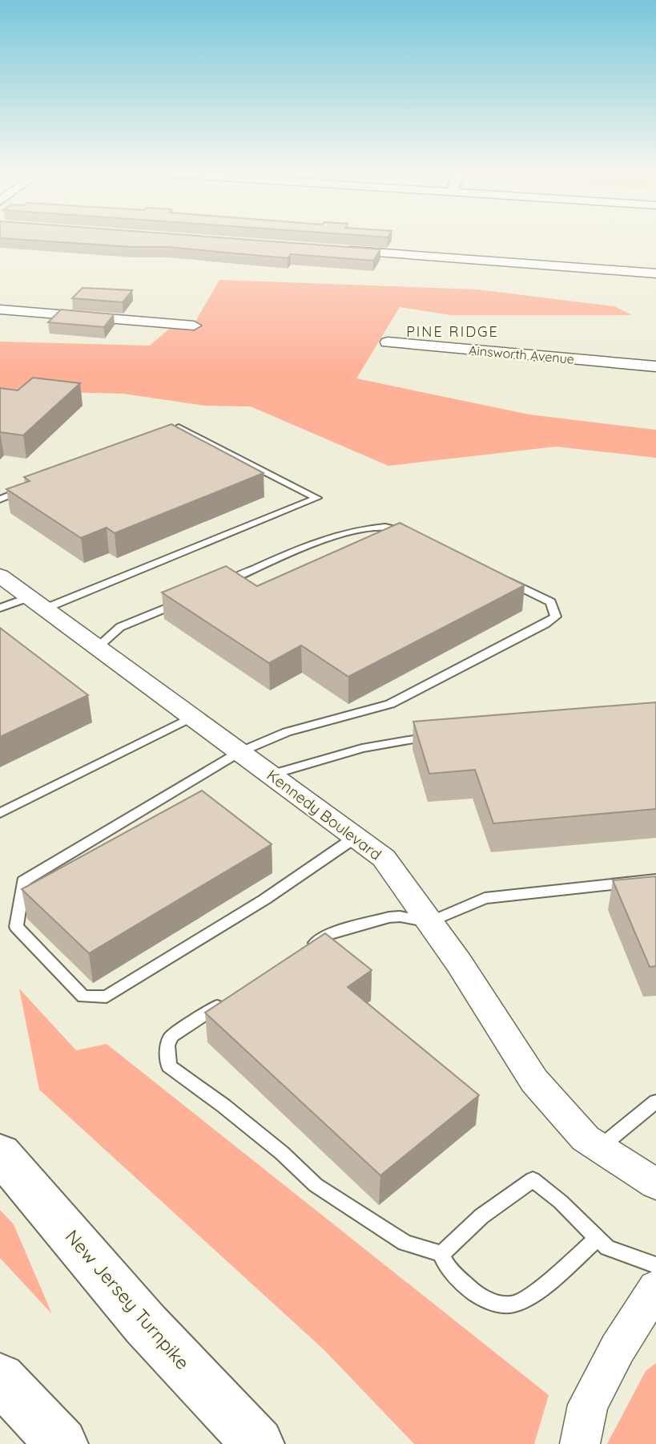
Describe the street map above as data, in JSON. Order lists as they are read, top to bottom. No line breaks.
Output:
{"streets":{"highway":["New Jersey Turnpike"],"street":["Ainsworth Avenue","Kennedy Boulevard"]},"districts":["PINE RIDGE"]}
